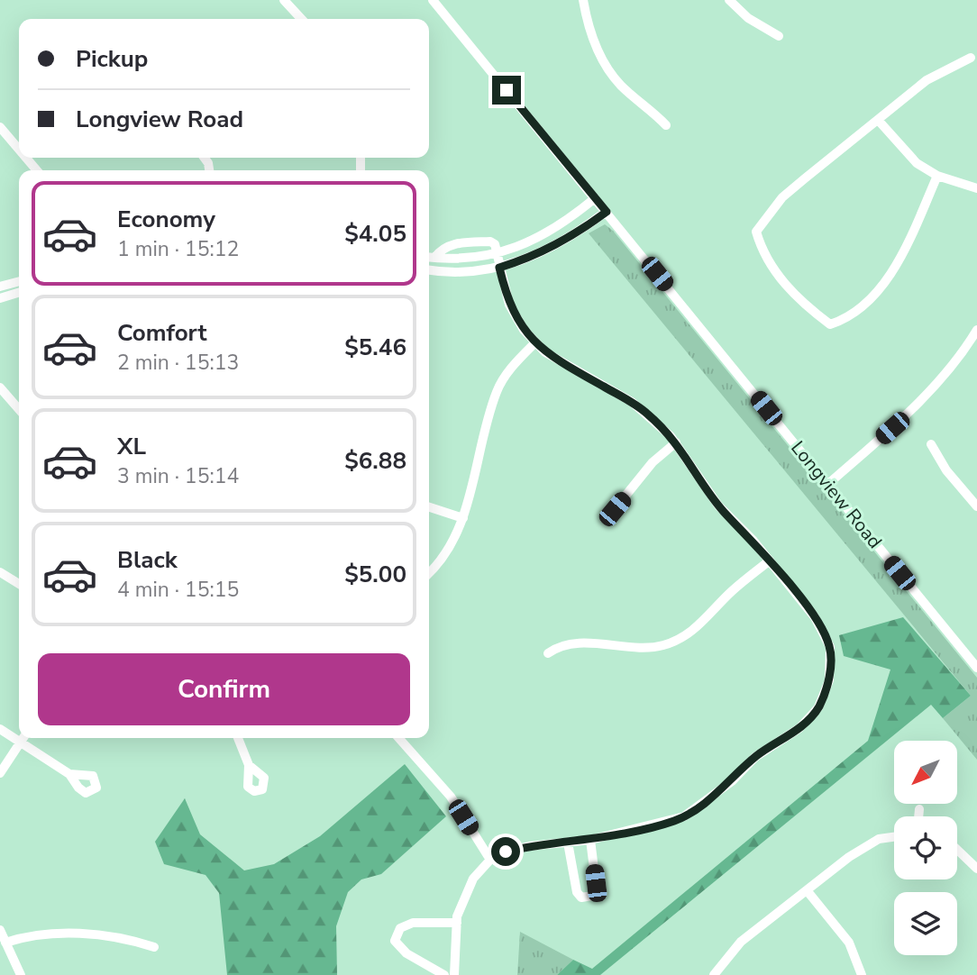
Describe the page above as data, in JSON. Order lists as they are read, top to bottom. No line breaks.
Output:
{"streets":{"street":["Longview Road"]},"north":"bottom left","page":{"banner":["Pickup","Longview Road"],"list":[{"name":"Economy","note":"1 min · 15:12","value":"$4.05"},{"name":"Comfort","note":"2 min · 15:13","value":"$5.46"},{"name":"XL","note":"3 min · 15:14","value":"$6.88"},{"name":"Black","note":"4 min · 15:15","value":"$5.00"}],"buttons":"Confirm"}}
